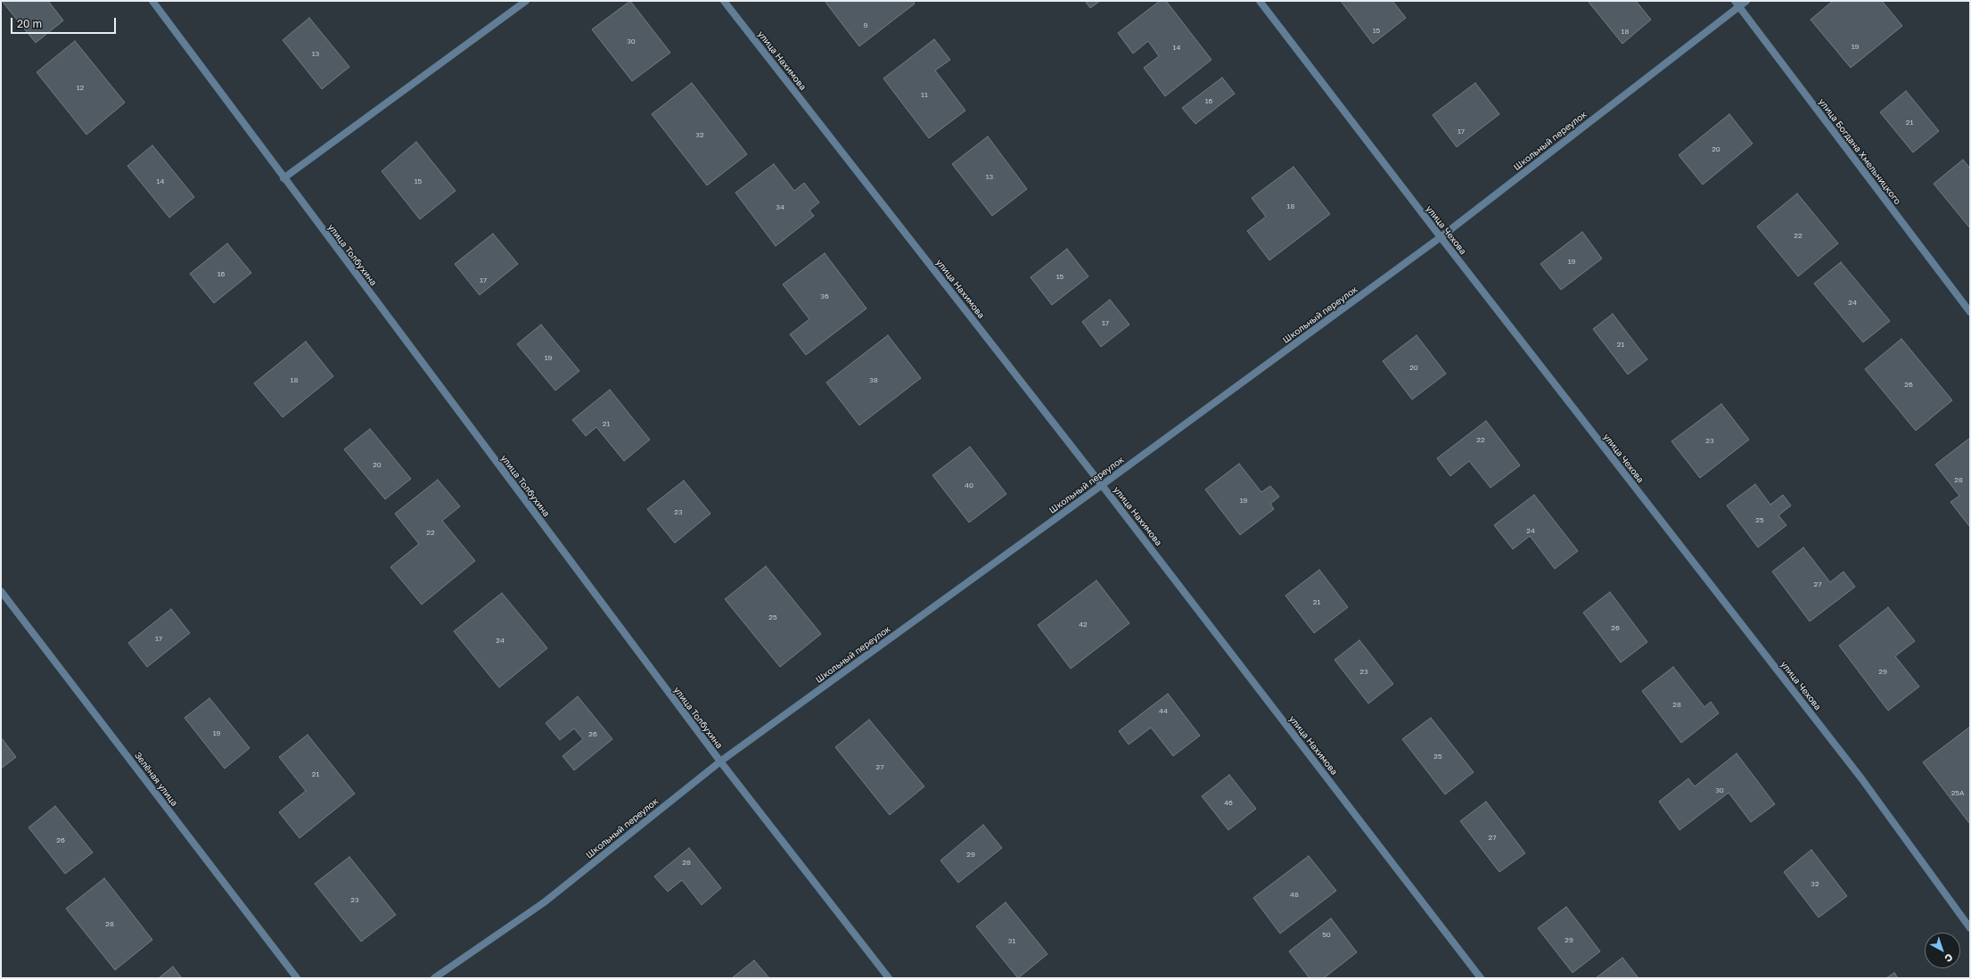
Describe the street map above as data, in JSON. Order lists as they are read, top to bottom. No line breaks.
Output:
{"streets":{"street":["улица Нахимова","Школьный переулок","улица Богдана Хмельницкого","улица Чехова","улица Толбухина","Зелёная улица"]},"crossings":[["улица Нахимова","Школьный переулок"],["Школьный переулок","улица Богдана Хмельницкого"],["Школьный переулок","улица Чехова"],["Школьный переулок","улица Толбухина"]],"house_numbers":["9","15","18","30","19","14","13","12","11","16","21","17","32","20","13","14","15","18","34","22","19","16","15","17","36","24","17","21","19","20","18","38","26","21","22","23","20","28","40","19","23","25","24","22","27","21","25","42","26","17","24","23","29","28","44","19","26","25","27","21","30","25А","46","27","26","29","28","32","48","23","28","50","29","31"],"scale_bar":"20 m","north":"bottom right"}
